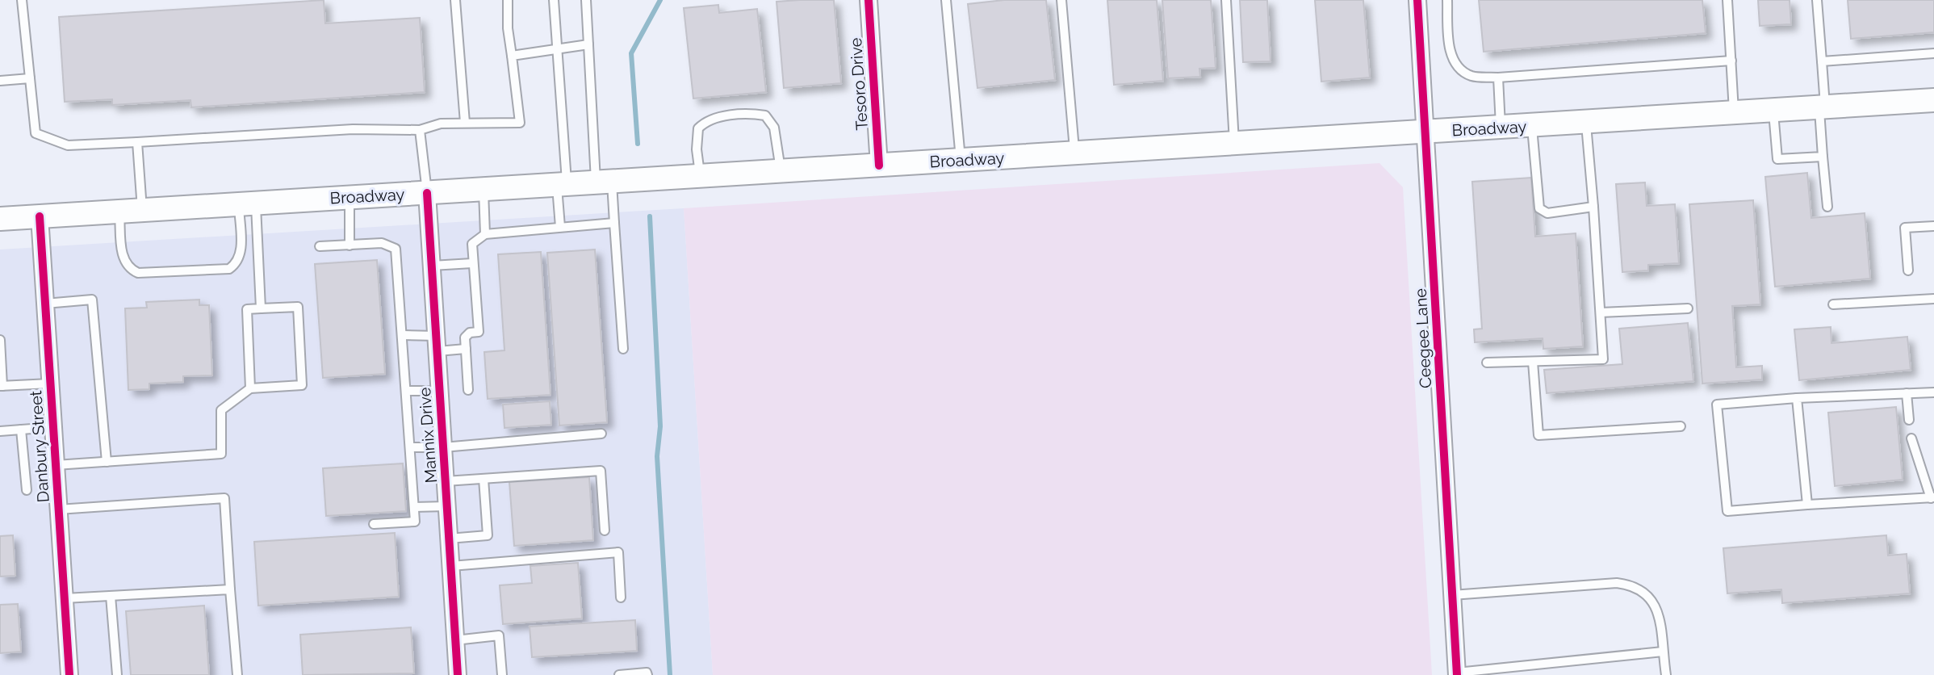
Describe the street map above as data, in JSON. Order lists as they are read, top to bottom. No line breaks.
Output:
{"streets":{"main road":["Broadway"],"street":["Tesoro Drive","Ceegee Lane","Mannix Drive","Danbury Street"]},"crossings":[["Tesoro Drive","Broadway"],["Broadway","Ceegee Lane"],["Broadway","Mannix Drive"],["Broadway","Danbury Street"]]}
